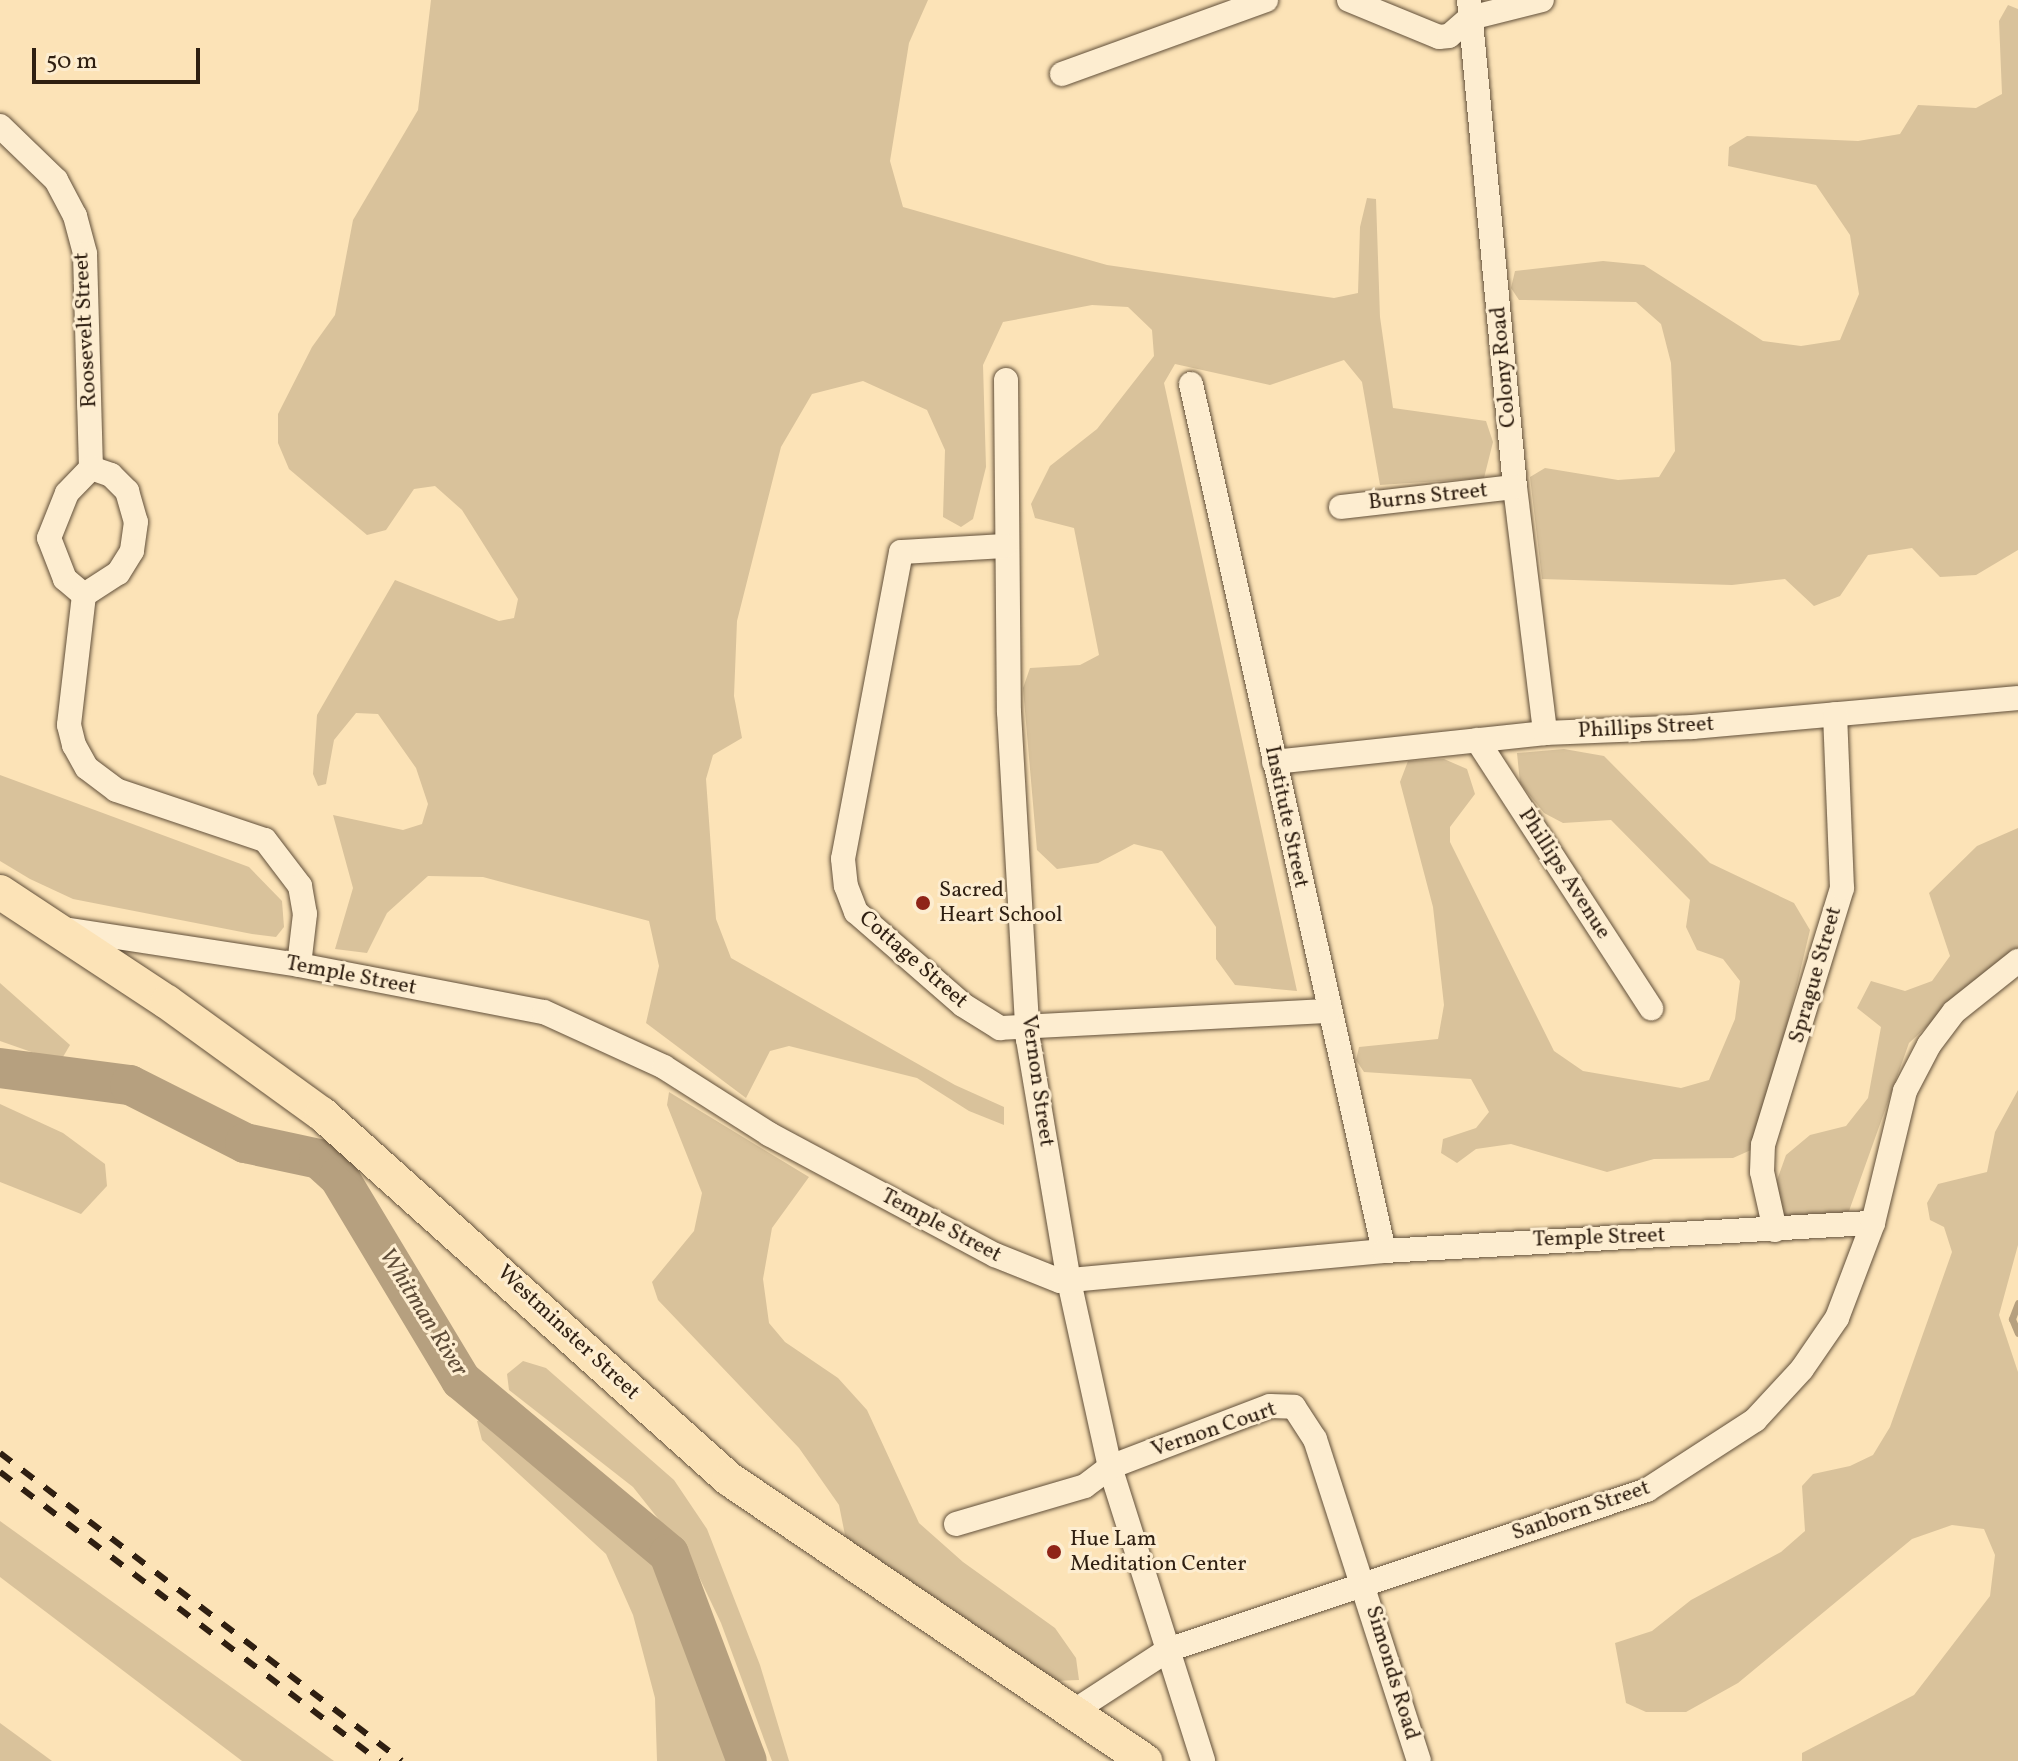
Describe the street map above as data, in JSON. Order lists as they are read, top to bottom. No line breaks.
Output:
{"streets":{"highway":["Westminster Street"],"street":["Roosevelt Street","Colony Road","Burns Street","Phillips Street","Institute Street","Phillips Avenue","Cottage Street","Sprague Street","Temple Street","Vernon Street","Vernon Court","Sanborn Street","Simonds Road"]},"crossings":[["Colony Road","Burns Street"],["Colony Road","Phillips Street"],["Phillips Street","Institute Street"],["Phillips Street","Phillips Avenue"],["Phillips Street","Sprague Street"],["Institute Street","Cottage Street"],["Institute Street","Temple Street"],["Cottage Street","Vernon Street"],["Sprague Street","Temple Street"],["Temple Street","Vernon Street"],["Temple Street","Westminster Street"],["Temple Street","Sanborn Street"],["Vernon Street","Vernon Court"],["Vernon Street","Sanborn Street"],["Westminster Street","Sanborn Street"],["Vernon Court","Sanborn Street"],["Vernon Court","Simonds Road"],["Sanborn Street","Simonds Road"]],"water":["Whitman River"],"places":["Sacred Heart School","Hue Lam Meditation Center"],"scale_bar":"50 m"}
